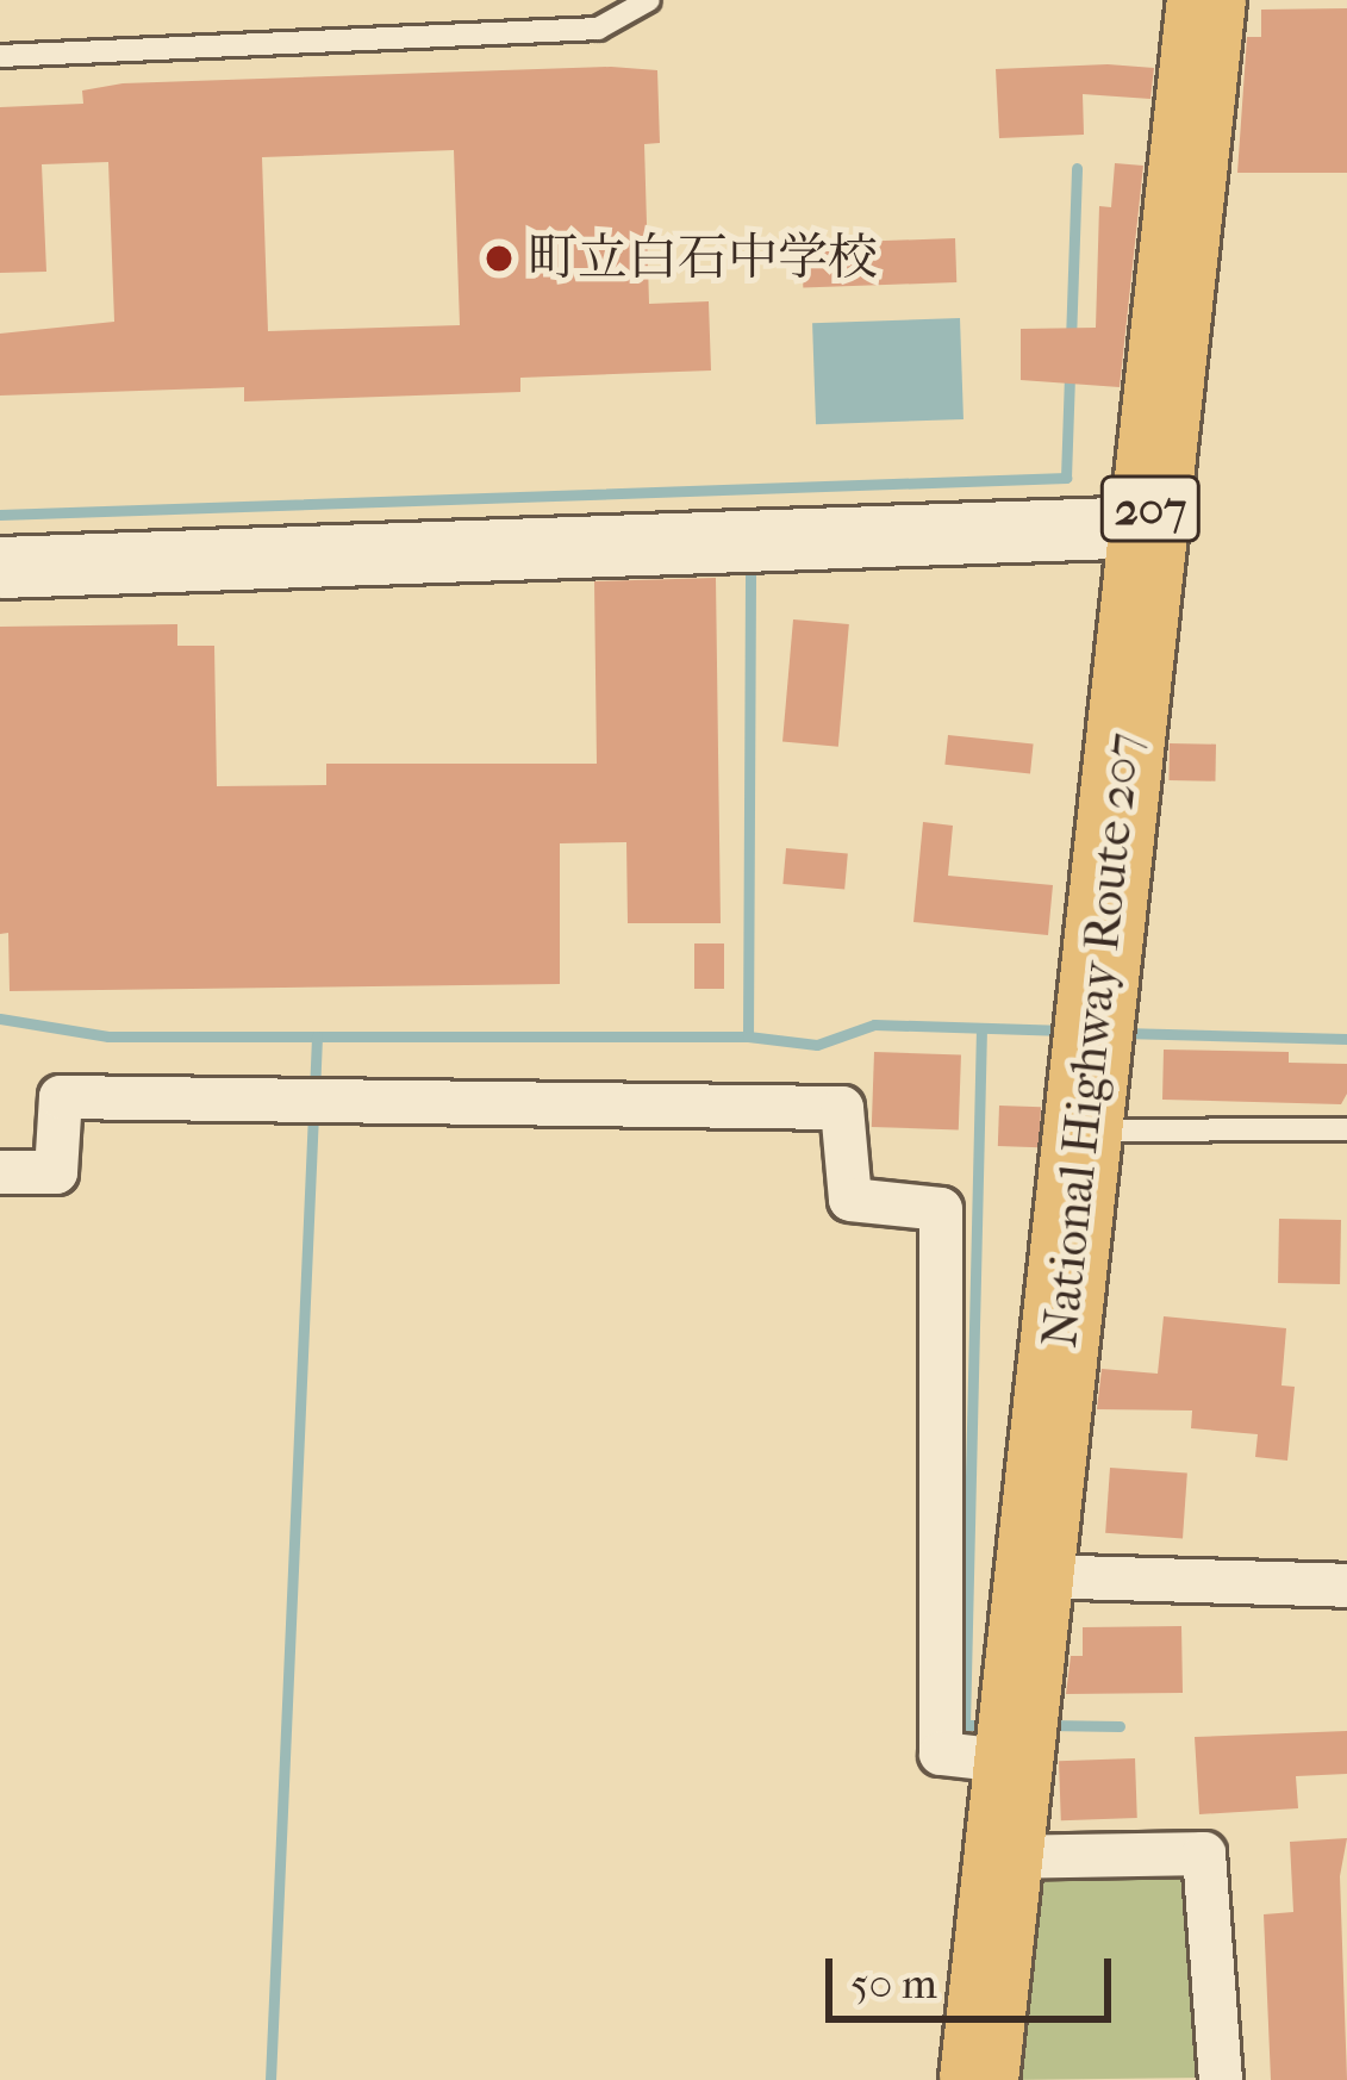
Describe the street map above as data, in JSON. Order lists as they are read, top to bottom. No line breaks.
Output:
{"streets":{"highway":["207","National Highway Route 207"]},"places":["町立白石中学校"],"scale_bar":"50 m"}
